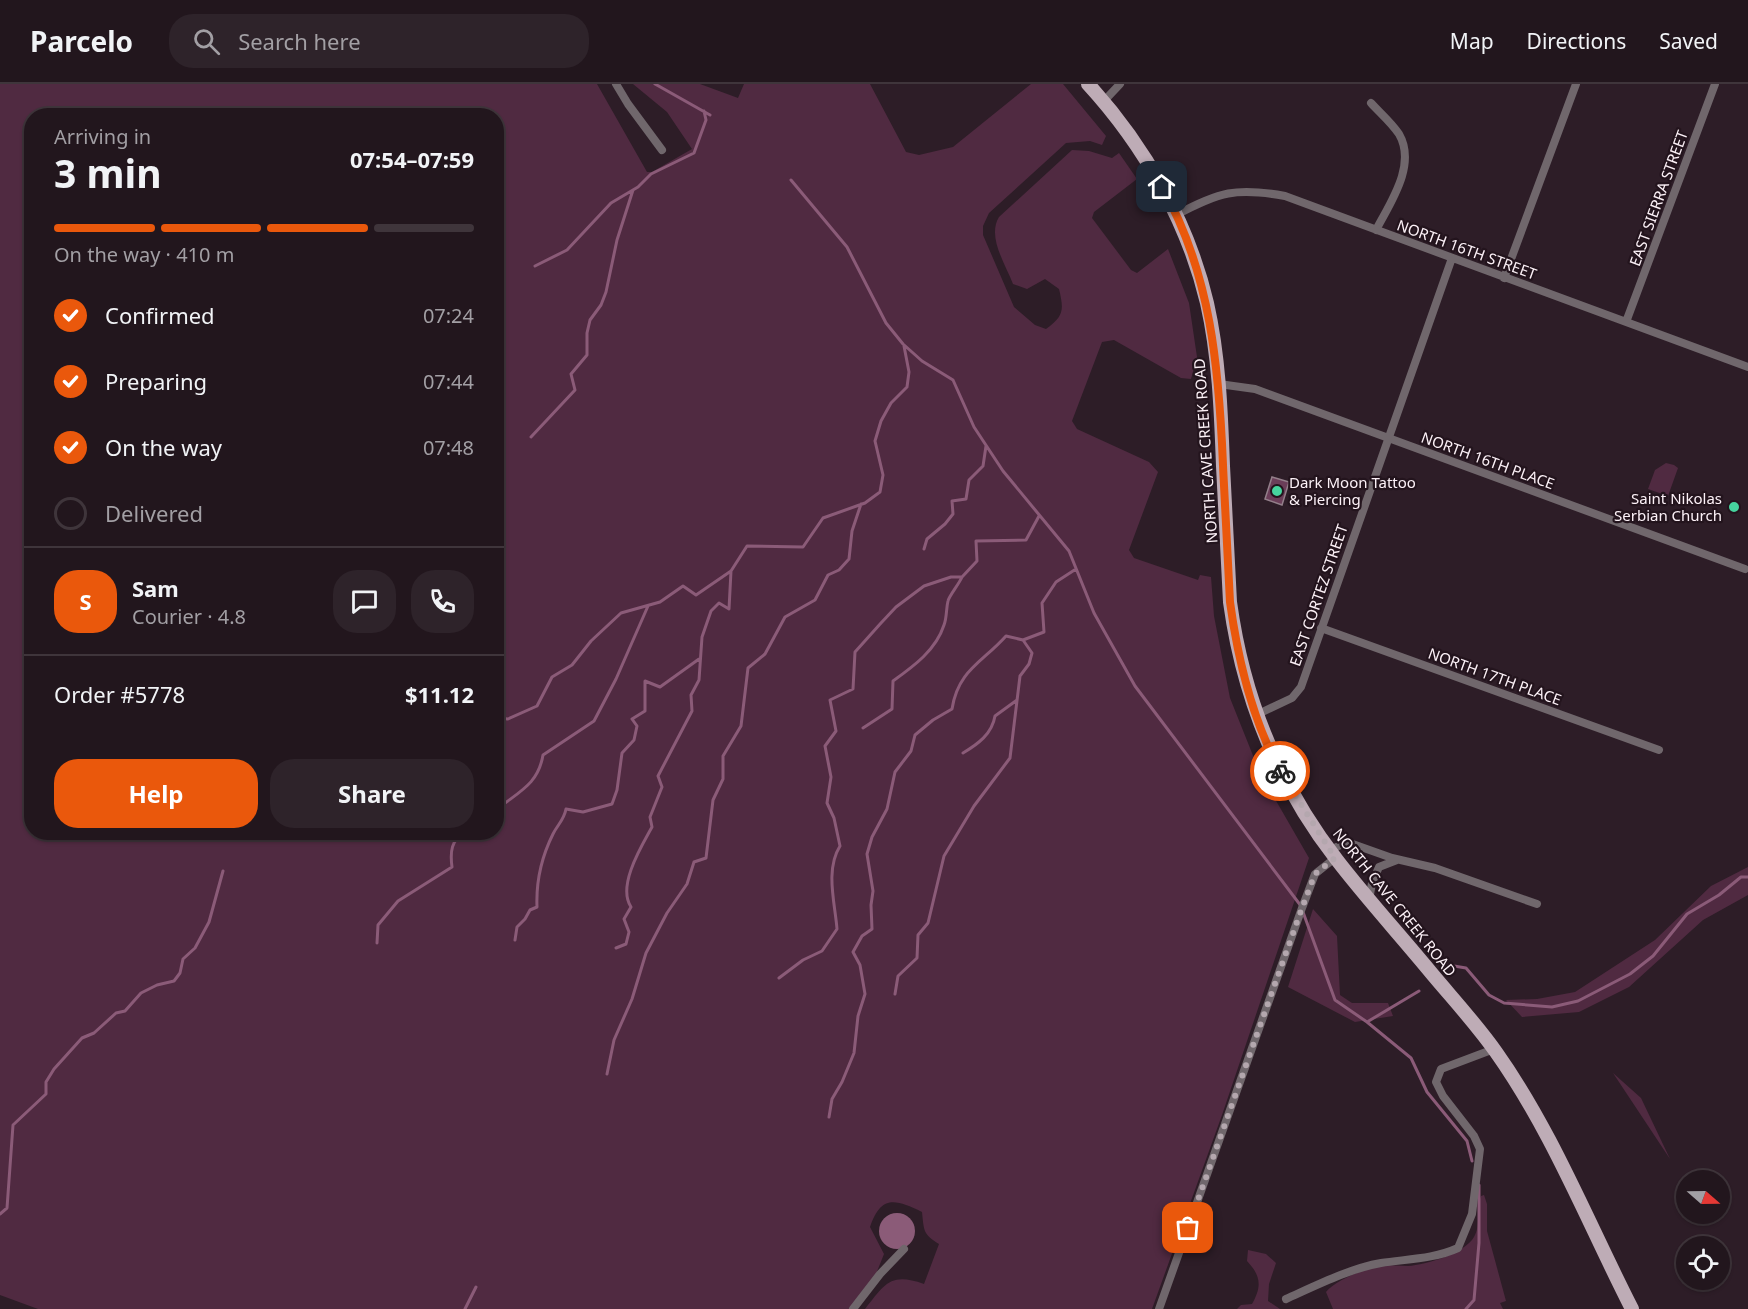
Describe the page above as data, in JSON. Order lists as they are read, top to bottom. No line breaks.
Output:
{"streets":{"main road":["NORTH CAVE CREEK ROAD"],"street":["EAST SIERRA STREET","NORTH 16TH STREET","NORTH 16TH PLACE","EAST CORTEZ STREET","NORTH 17TH PLACE"]},"crossings":[["EAST SIERRA STREET","NORTH 16TH STREET"],["NORTH 16TH STREET","NORTH CAVE CREEK ROAD"],["NORTH 16TH STREET","EAST CORTEZ STREET"],["NORTH CAVE CREEK ROAD","NORTH 16TH PLACE"],["NORTH CAVE CREEK ROAD","EAST CORTEZ STREET"],["NORTH 16TH PLACE","EAST CORTEZ STREET"],["EAST CORTEZ STREET","NORTH 17TH PLACE"]],"places":["Dark Moon Tattoo & Piercing","Saint Nikolas Serbian Church"],"north":"right","page":{"header":"Parcelo","search":"Search here","nav":["Map","Directions","Saved"],"heading":["3 min","Arriving in","07:54–07:59"],"panel":["Sam","Courier · 4.8","Order #5778","$11.12"],"bar":"On the way · 410 m","list":[["Confirmed","07:24"],["Preparing","07:44"],["On the way","07:48"],"Delivered"],"round":"S","buttons":["Help","Share"]}}
